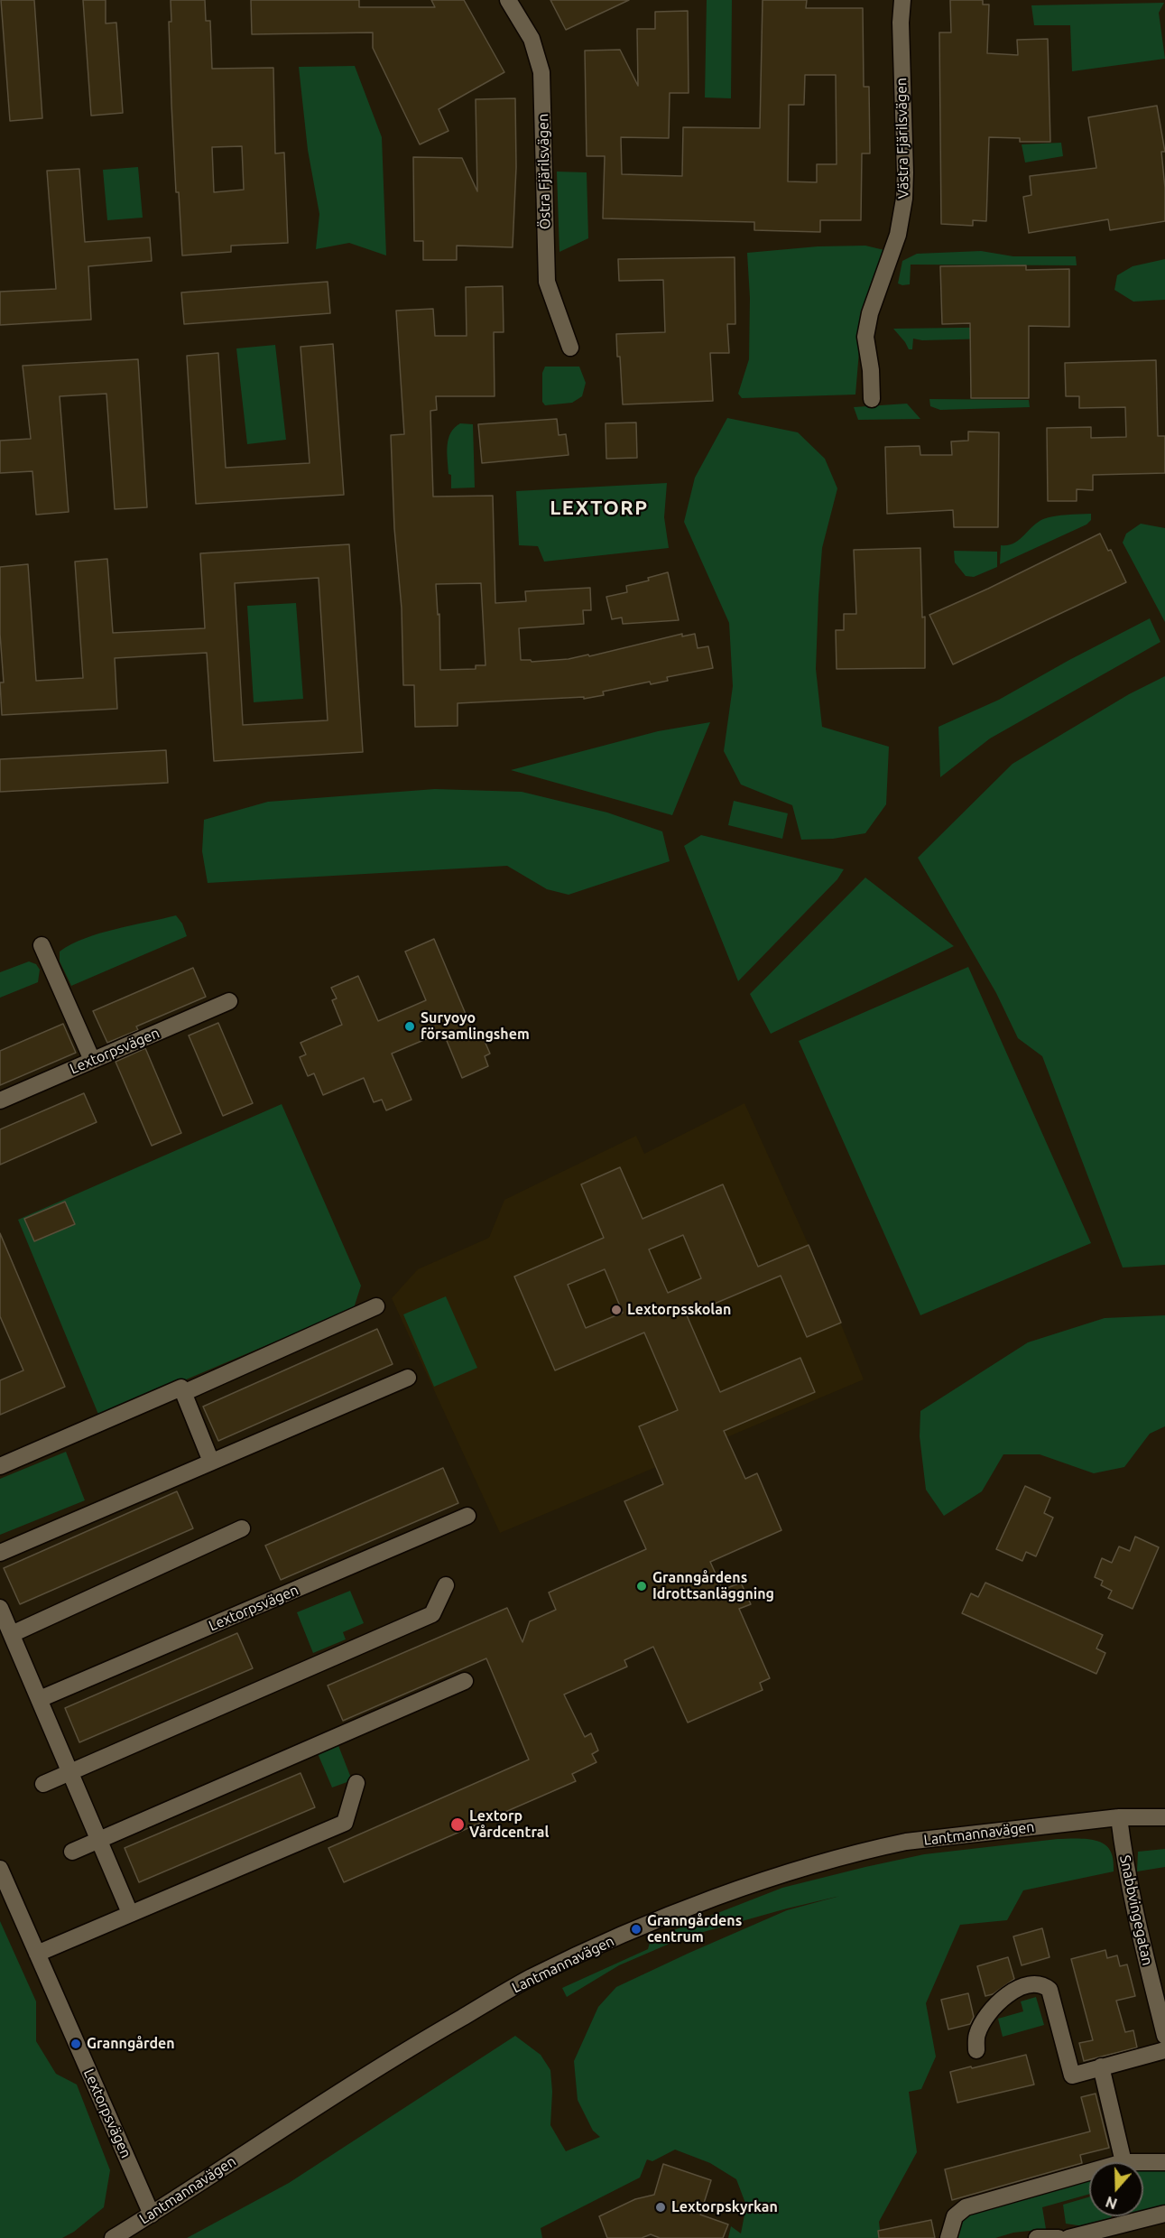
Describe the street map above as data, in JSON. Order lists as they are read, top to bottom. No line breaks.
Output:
{"streets":{"street":["Västra Fjärilsvägen","Östra Fjärilsvägen","Lextorpsvägen","Lantmannavägen","Snabbvingegatan"]},"crossings":[["Lextorpsvägen","Lantmannavägen"],["Lantmannavägen","Snabbvingegatan"]],"districts":["LEXTORP"],"places":["Suryoyo församlingshem","Lextorpsskolan","Granngårdens Idrottsanläggning","Lextorp Vårdcentral","Granngårdens centrum","Granngården","Lextorpskyrkan"],"north":"bottom"}
